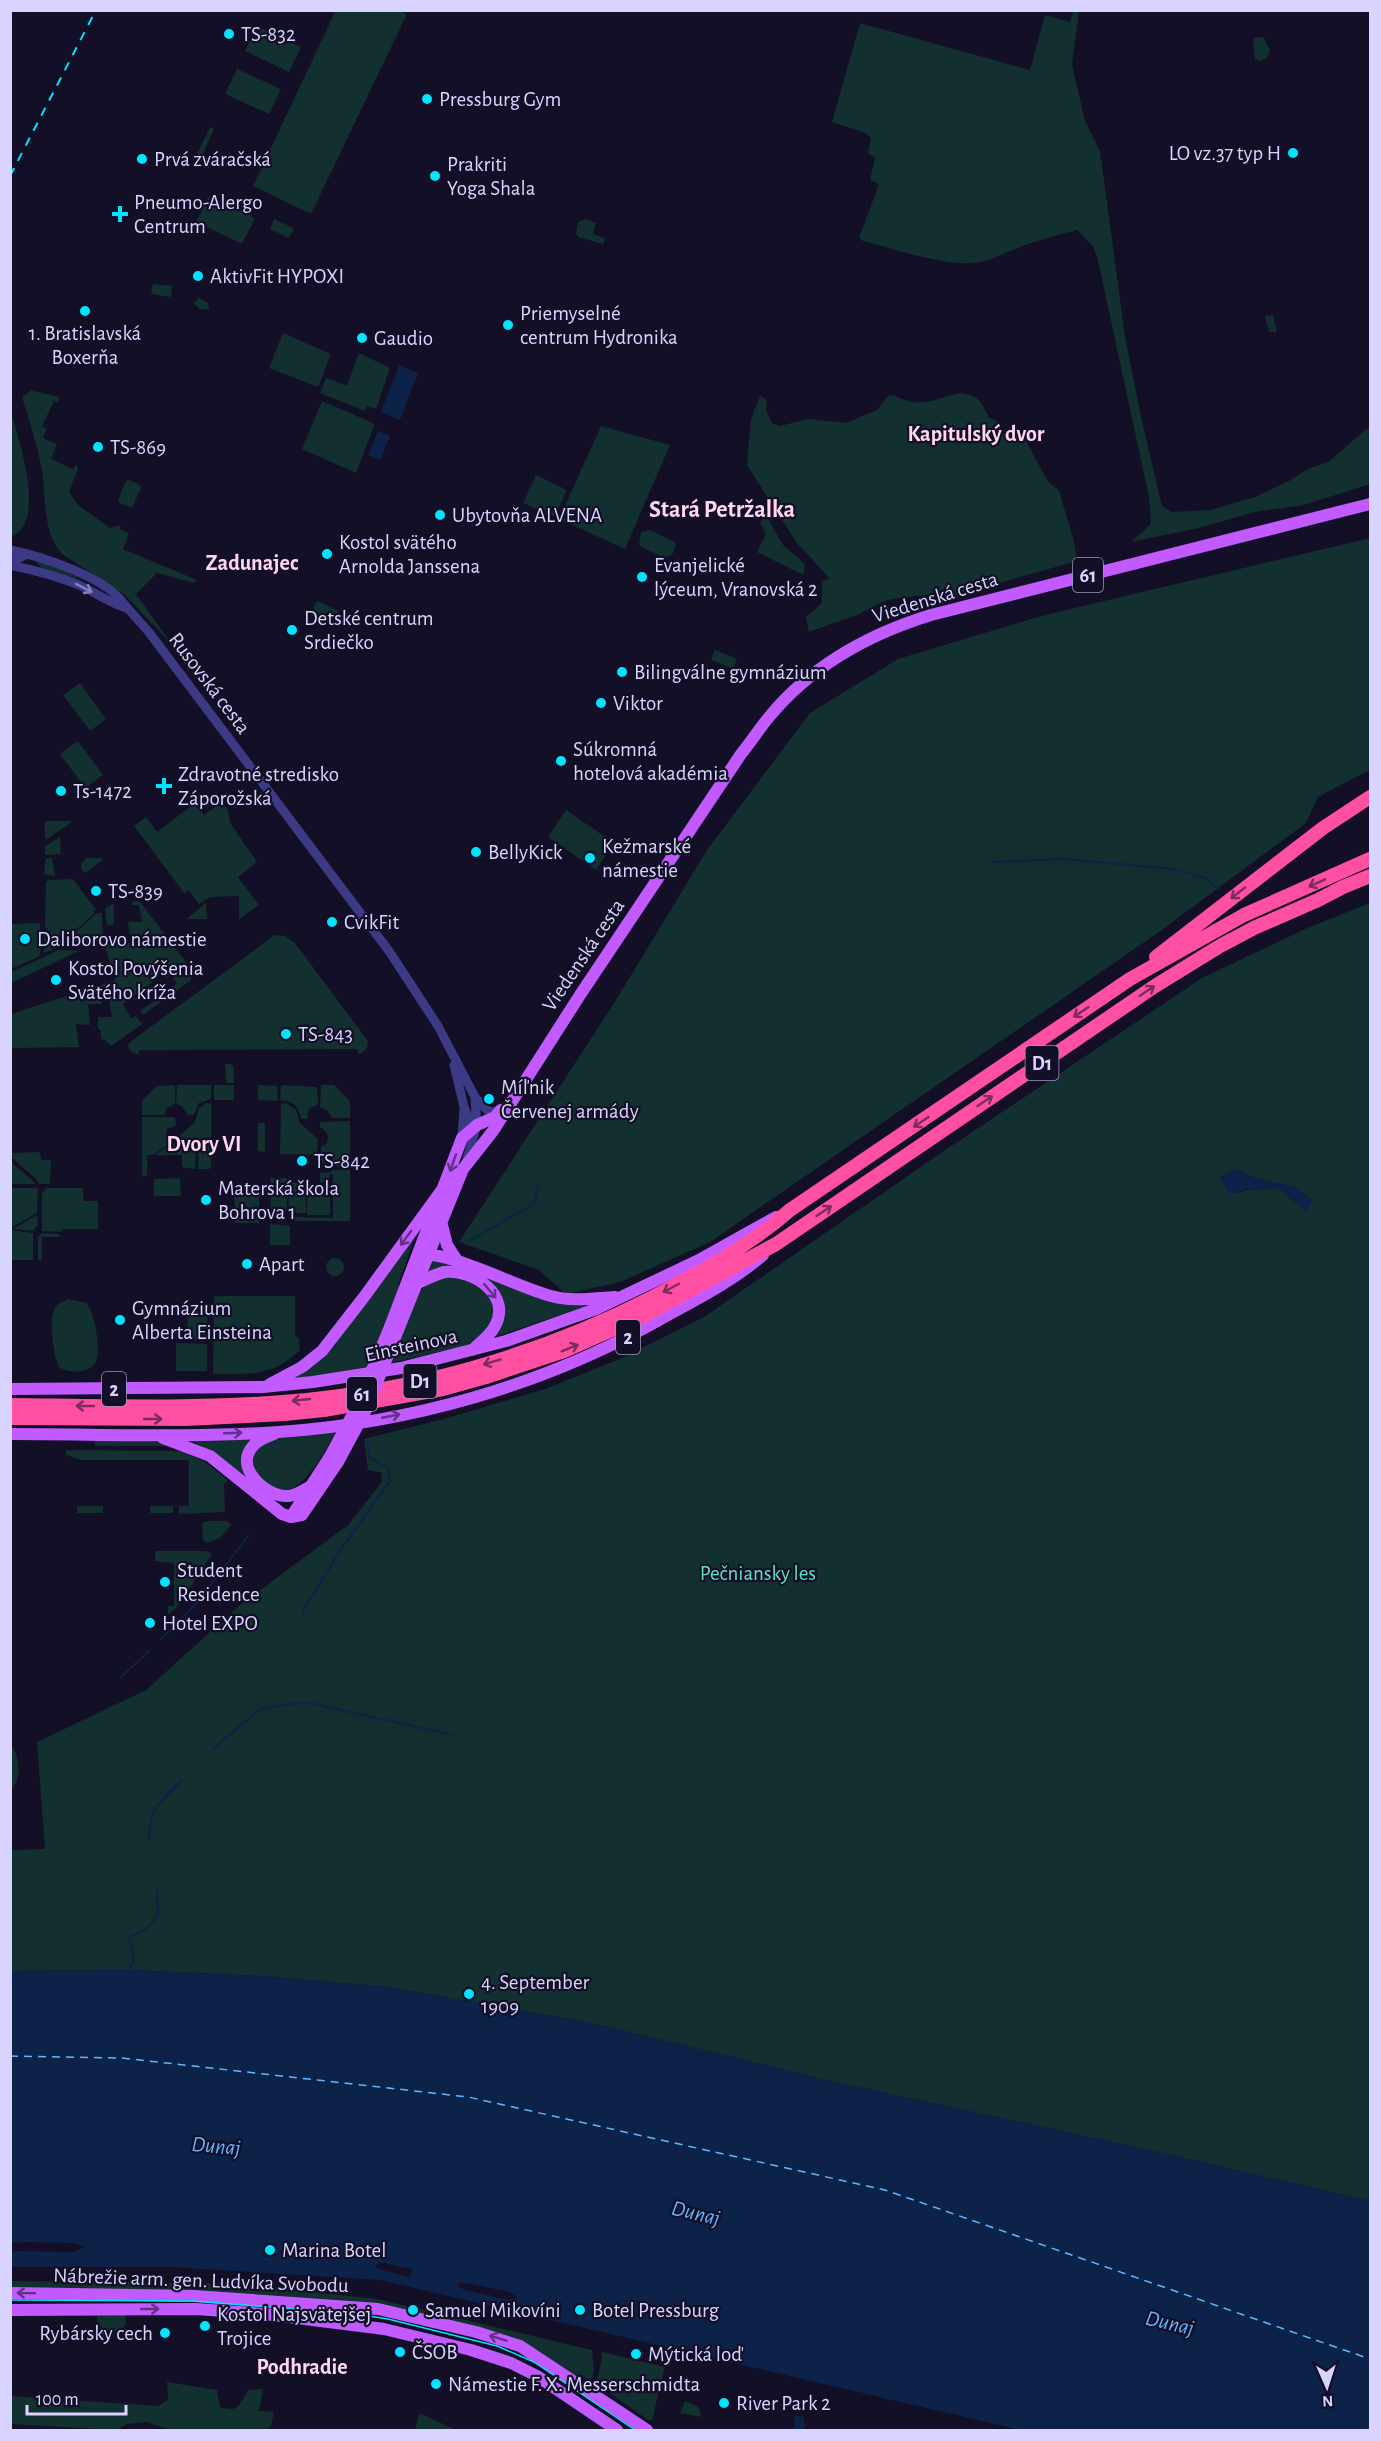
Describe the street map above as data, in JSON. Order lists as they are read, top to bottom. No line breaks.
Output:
{"streets":{"highway":["D1"],"main road":["61","Viedenská cesta","2","Einsteinova","Nábrežie arm. gen. Ludvíka Svobodu"],"street":["Rusovská cesta"]},"crossings":[["Viedenská cesta","Rusovská cesta"],["Viedenská cesta","2"],["D1","2"],["D1","Einsteinova"],["2","Einsteinova"]],"districts":["Kapitulský dvor","Stará Petržalka","Zadunajec","Dvory VI","Podhradie"],"water":["Dunaj"],"parks":["Pečniansky les"],"places":{"other":["TS-832","Pressburg Gym","LO vz.37 typ H","Prvá zváračská","Prakriti Yoga Shala","AktivFit HYPOXI","1. Bratislavská Boxerňa","Priemyselné centrum Hydronika","Gaudio","TS-869","Ubytovňa ALVENA","Kostol svätého Arnolda Janssena","Evanjelické lýceum, Vranovská 2","Detské centrum Srdiečko","Bilingválne gymnázium","Viktor","Súkromná hotelová akadémia","Ts-1472","BellyKick","Kežmarské námestie","TS-839","CvikFit","Daliborovo námestie","Kostol Povýšenia Svätého kríža","TS-843","Míľnik Červenej armády","TS-842","Materská škola Bohrova 1","Apart","Gymnázium Alberta Einsteina","Student Residence","Hotel EXPO","4. September 1909","Marina Botel","Samuel Mikovíni","Botel Pressburg","Kostol Najsvätejšej Trojice","Rybársky cech","ČSOB","Mýtická loď","Námestie F. X. Messerschmidta","River Park 2"],"health":["Pneumo-Alergo Centrum","Zdravotné stredisko Záporožská"]},"scale_bar":"100 m","north":"bottom"}
